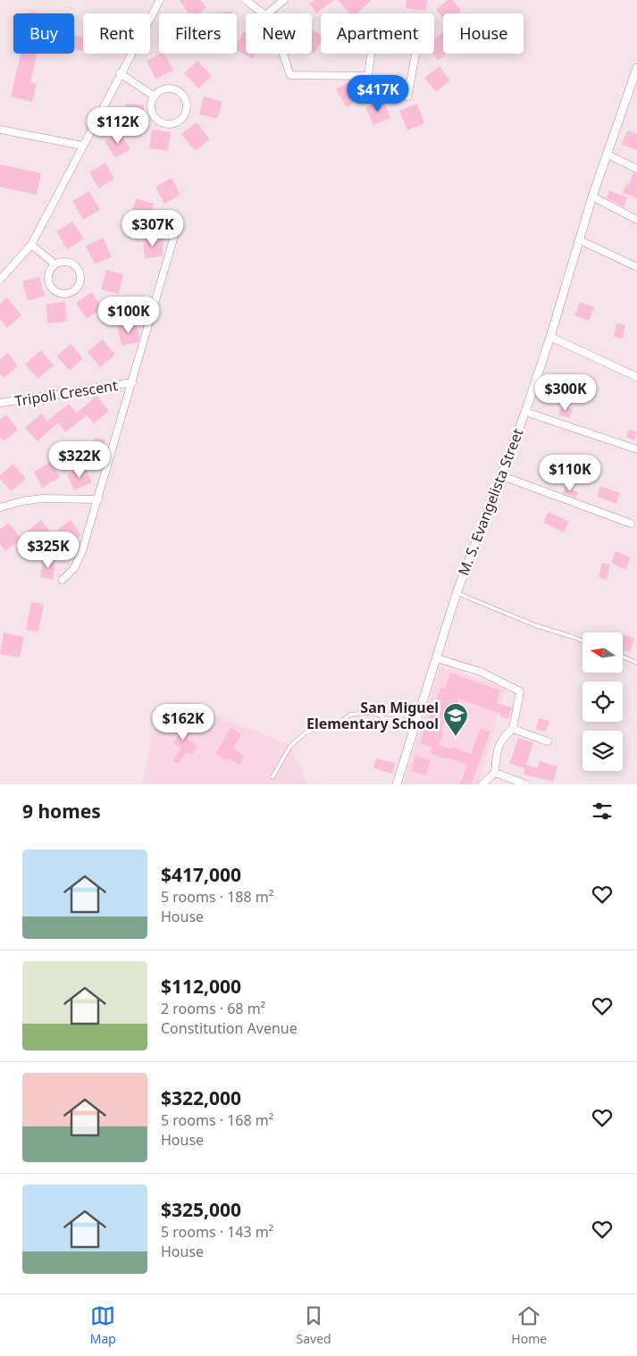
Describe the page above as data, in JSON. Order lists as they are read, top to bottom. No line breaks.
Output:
{"streets":{"street":["Tripoli Crescent","M. S. Evangelista Street"]},"places":{"school or university":["San Miguel Elementary School"]},"north":"left","page":{"chip":["Buy","Rent","Filters","New","Apartment","House"],"price":["$417K","$112K","$307K","$100K","$300K","$322K","$110K","$325K","$162K"],"heading":"9 homes","list":[{"name":"$417,000","note":"5 rooms · 188 m² · House"},{"name":"$112,000","note":"2 rooms · 68 m² · Constitution Avenue"},{"name":"$322,000","note":"5 rooms · 168 m² · House"},{"name":"$325,000","note":"5 rooms · 143 m² · House"}],"tabs":["Map","Saved","Home"]}}
